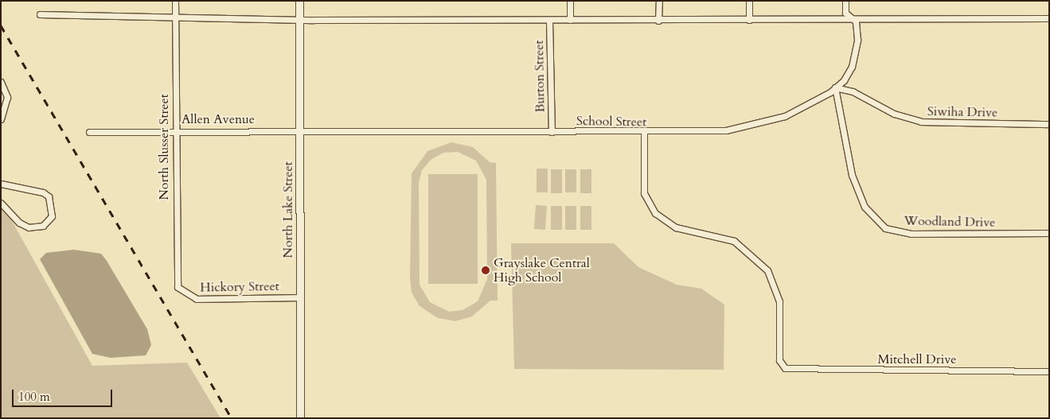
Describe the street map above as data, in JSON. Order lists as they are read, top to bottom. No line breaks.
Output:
{"streets":{"street":["Burton Street","Siwiha Drive","Allen Avenue","School Street","North Slusser Street","North Lake Street","Woodland Drive","Hickory Street","Mitchell Drive"]},"crossings":[["Burton Street","School Street"],["Siwiha Drive","School Street"],["Siwiha Drive","Woodland Drive"],["Allen Avenue","School Street"],["Allen Avenue","North Slusser Street"],["Allen Avenue","North Lake Street"],["School Street","North Lake Street"],["School Street","Woodland Drive"],["School Street","Mitchell Drive"],["North Slusser Street","Hickory Street"],["North Lake Street","Hickory Street"]],"places":["Grayslake Central High School"],"scale_bar":"100 m"}
